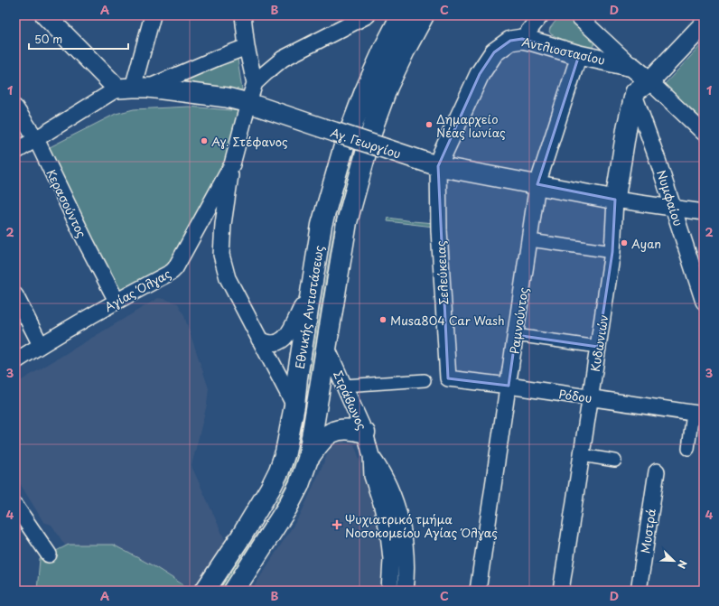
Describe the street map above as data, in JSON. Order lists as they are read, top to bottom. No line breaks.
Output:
{"streets":{"main road":["Εθνικής Αντιστάσεως"],"street":["Αντλιοστασίου","Αγ. Γεωργίου","Νυμφαίου","Κερασούντος","Σελεύκειας","Αγίας Όλγας","Ραμνούντος","Κυδωνιών","Ρόδου","Στράβωνος","Μυστρά"]},"crossings":[["Αντλιοστασίου","Αγ. Γεωργίου"],["Αντλιοστασίου","Σελεύκειας"],["Αντλιοστασίου","Ραμνούντος"],["Αγ. Γεωργίου","Σελεύκειας"],["Αγ. Γεωργίου","Αγίας Όλγας"],["Αγ. Γεωργίου","Ραμνούντος"],["Αγ. Γεωργίου","Κυδωνιών"],["Νυμφαίου","Κυδωνιών"],["Κερασούντος","Αγίας Όλγας"],["Σελεύκειας","Ρόδου"],["Αγίας Όλγας","Εθνικής Αντιστάσεως"],["Εθνικής Αντιστάσεως","Στράβωνος"],["Ραμνούντος","Ρόδου"],["Κυδωνιών","Ρόδου"]],"places":{"other":["Δημαρχείο Νέας Ιωνίας","Αγ. Στέφανος","Ayan","Musa804 Car Wash"],"health":["Ψυχιατρικό τμήμα Νοσοκομείου Αγίας Όλγας"]},"scale_bar":"50 m","north":"bottom right","grid":{"columns":["A","B","C","D"],"rows":["1","2","3","4"]}}
